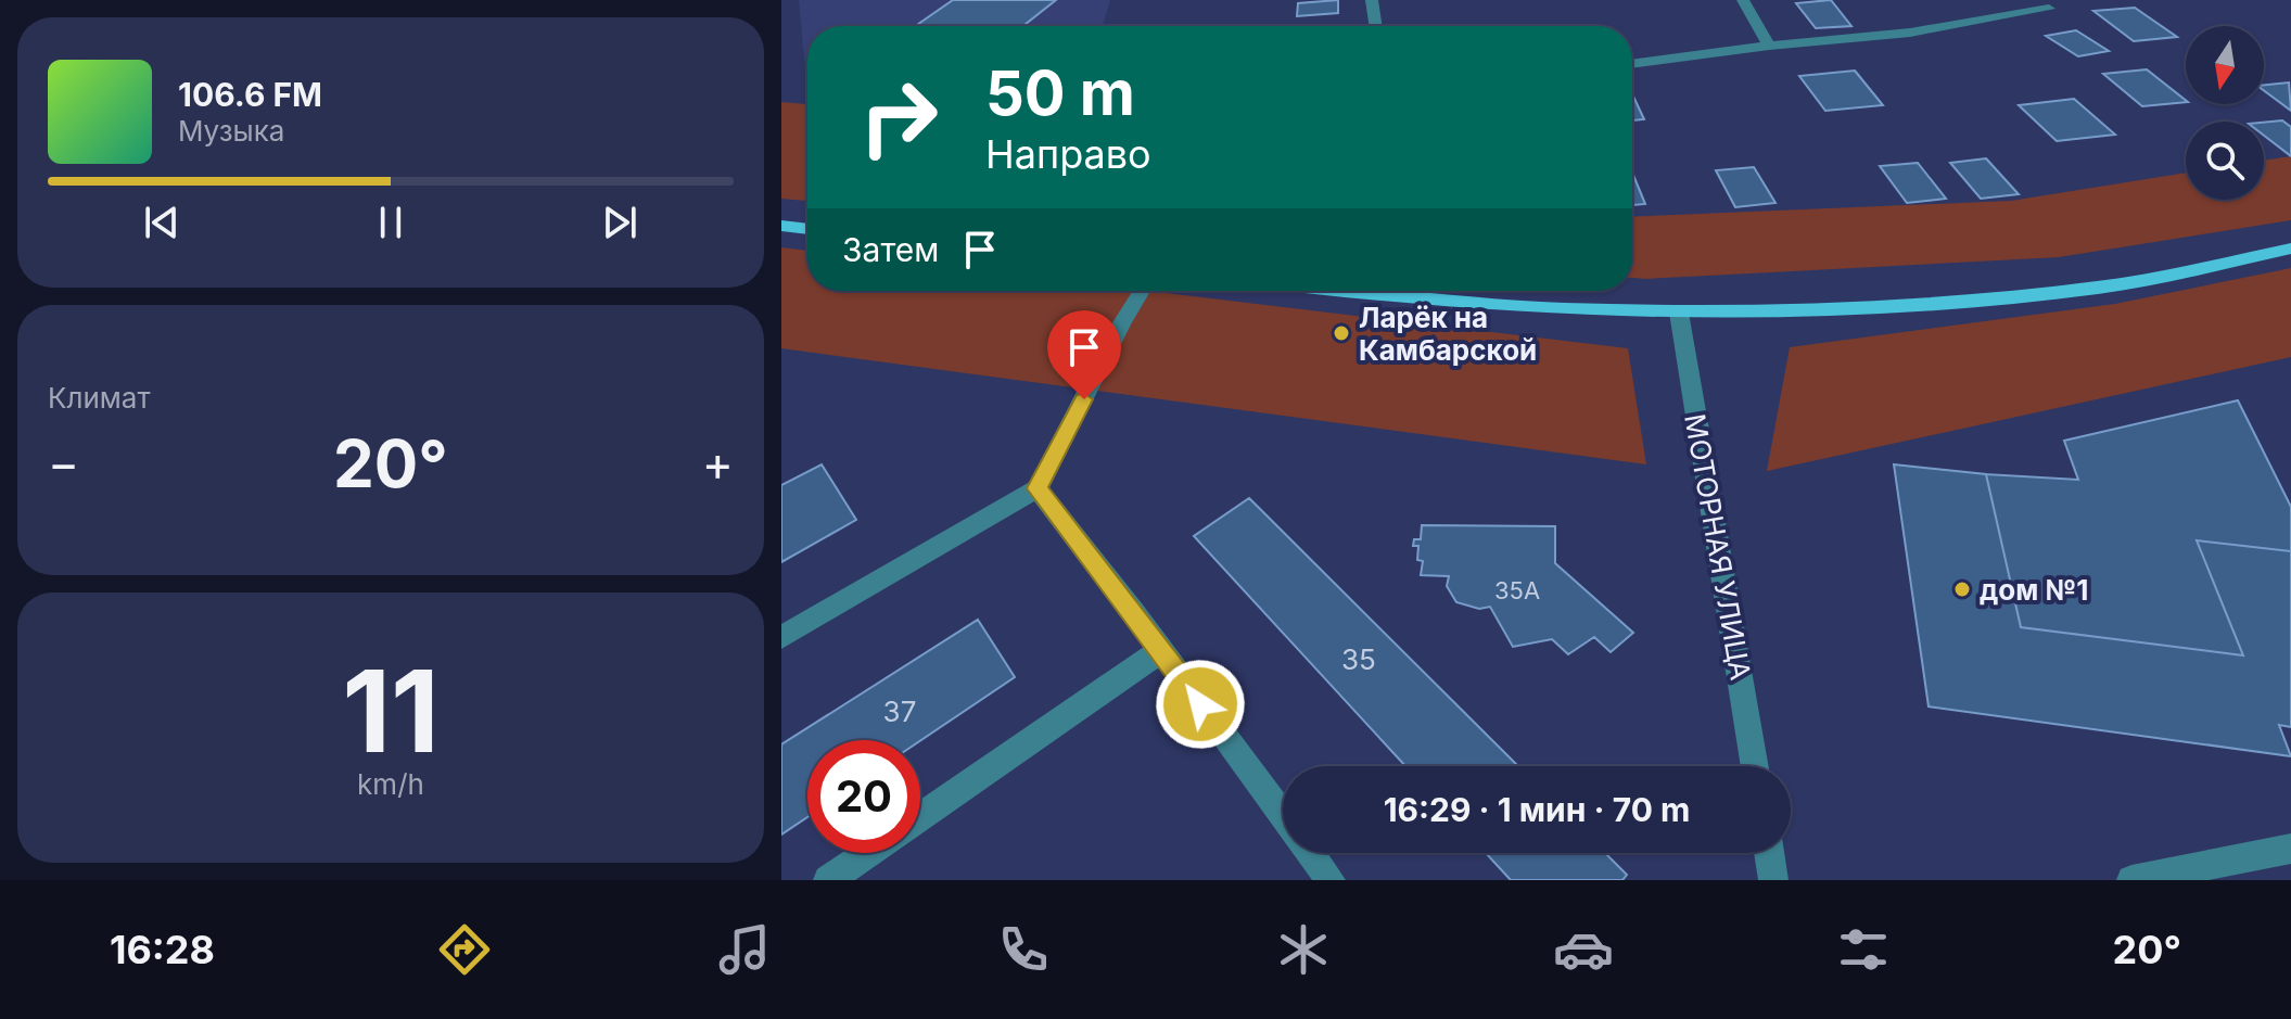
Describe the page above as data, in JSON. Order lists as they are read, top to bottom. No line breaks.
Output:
{"streets":{"street":["МОТОРНАЯ УЛИЦА"]},"places":["Ларёк на Камбарской","дом №1"],"house_numbers":["35А","35","37"],"north":"bottom","page":{"turn":["50 m","Направо"],"song":["106.6 FM","Музыка"],"then":"Затем","tile":["Климат",["11","km/h"]],"heat":["−","20°","+"],"limit":"20","trip":"16:29 · 1 мин · 70 m","tabs":["16:28","20°"]}}
